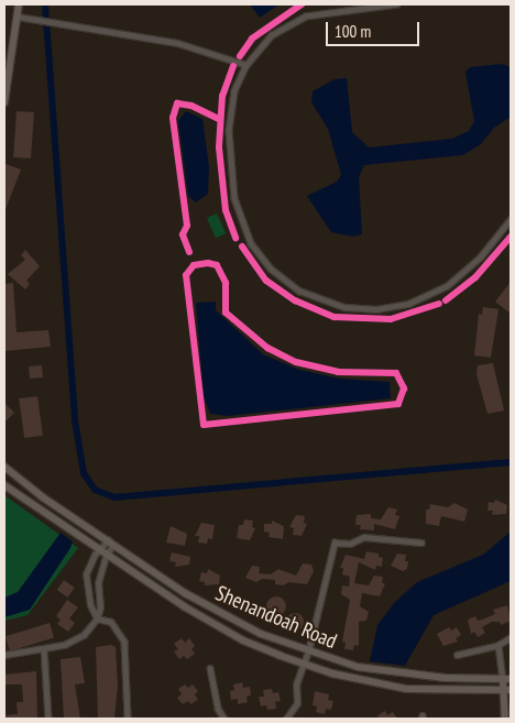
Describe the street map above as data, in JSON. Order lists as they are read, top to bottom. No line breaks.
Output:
{"streets":{"street":["Shenandoah Road"]},"scale_bar":"100 m"}
